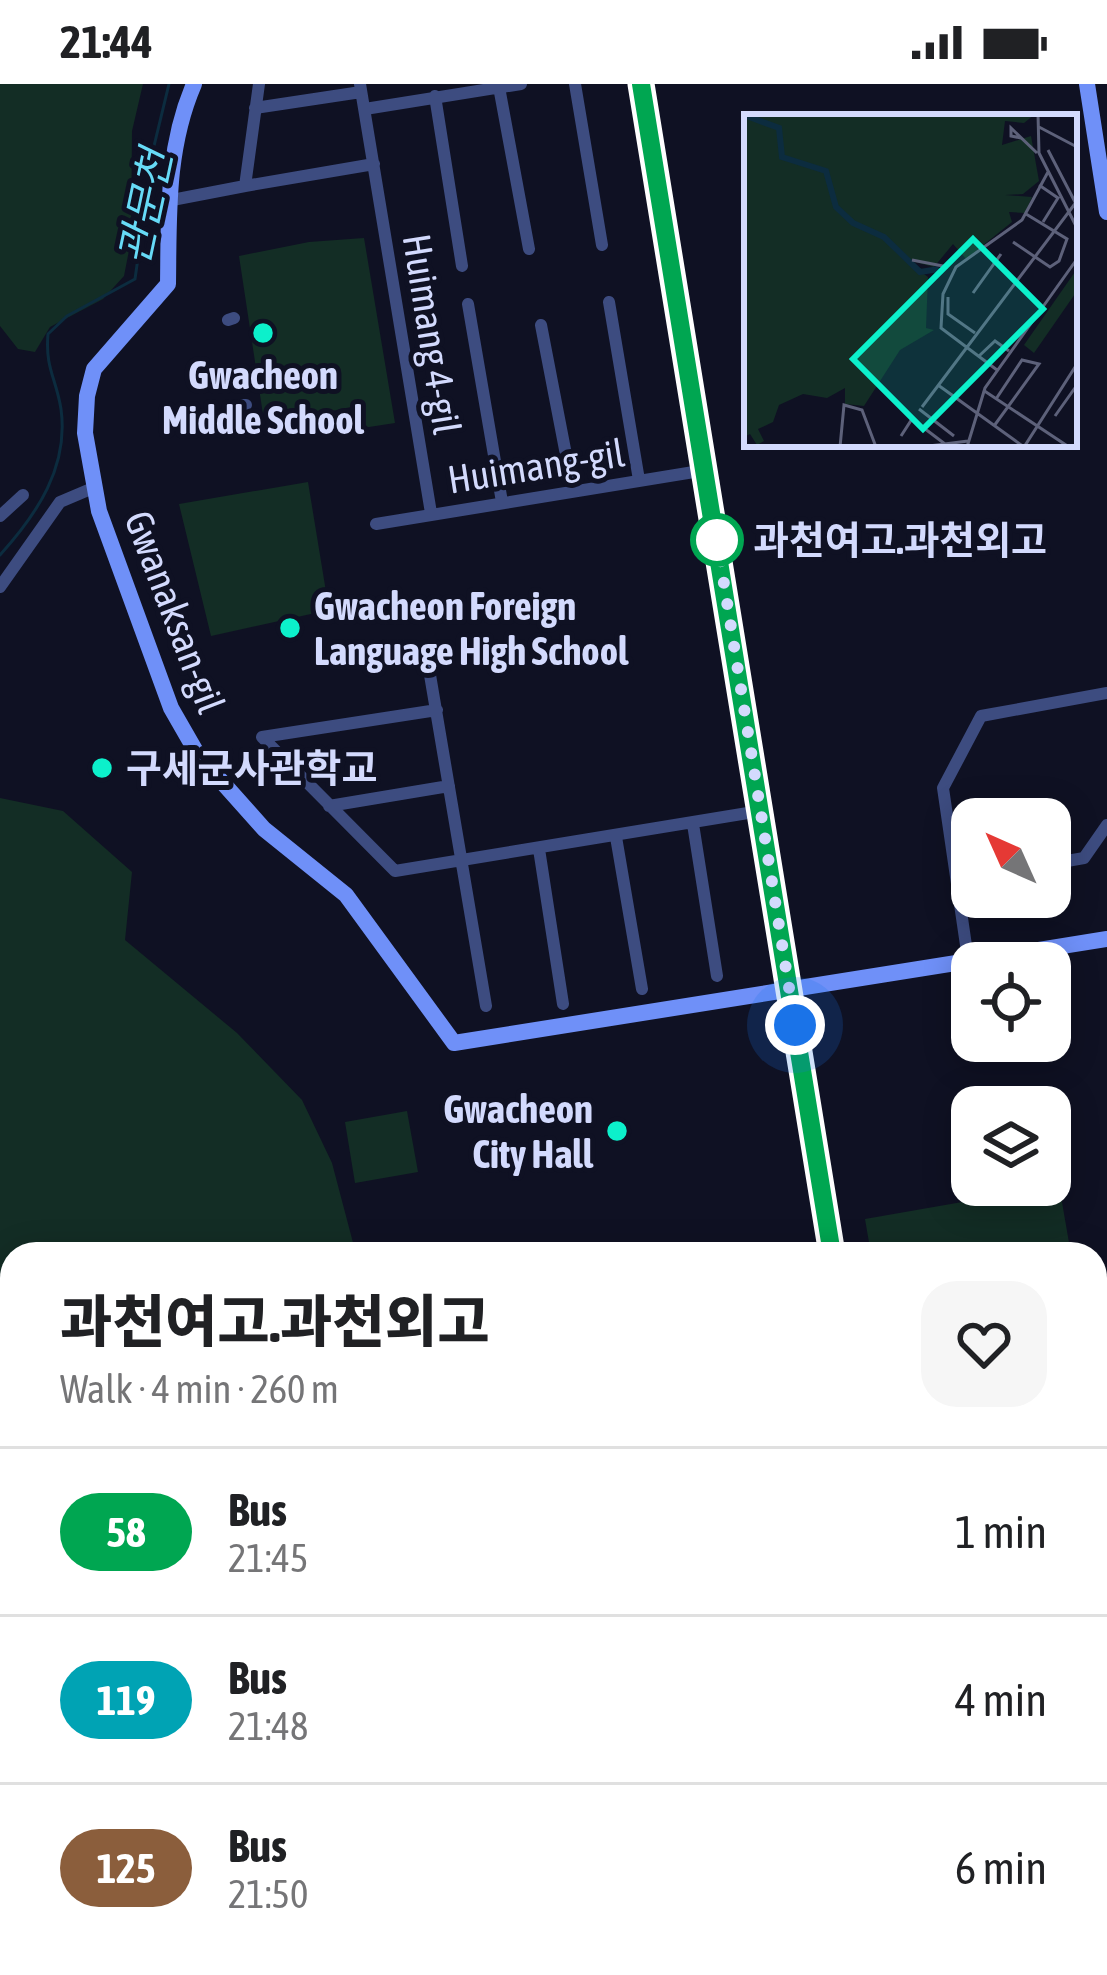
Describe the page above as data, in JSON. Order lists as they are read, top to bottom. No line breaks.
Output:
{"streets":{"street":["Huimang 4-gil","Huimang-gil","Gwanaksan-gil"]},"crossings":[["Huimang 4-gil","Huimang-gil"]],"water":["관문천"],"places":["Gwacheon Middle School","과천여고.과천외고","Gwacheon Foreign Language High School","구세군사관학교","Gwacheon City Hall"],"lines":["bus line 58"],"north":"top left","page":{"status":"21:44","heading":["과천여고.과천외고","Walk · 4 min · 260 m"],"list":[{"mark":"58","name":"Bus","note":"21:45","value":"1 min"},{"mark":"119","name":"Bus","note":"21:48","value":"4 min"},{"mark":"125","name":"Bus","note":"21:50","value":"6 min"}]}}
